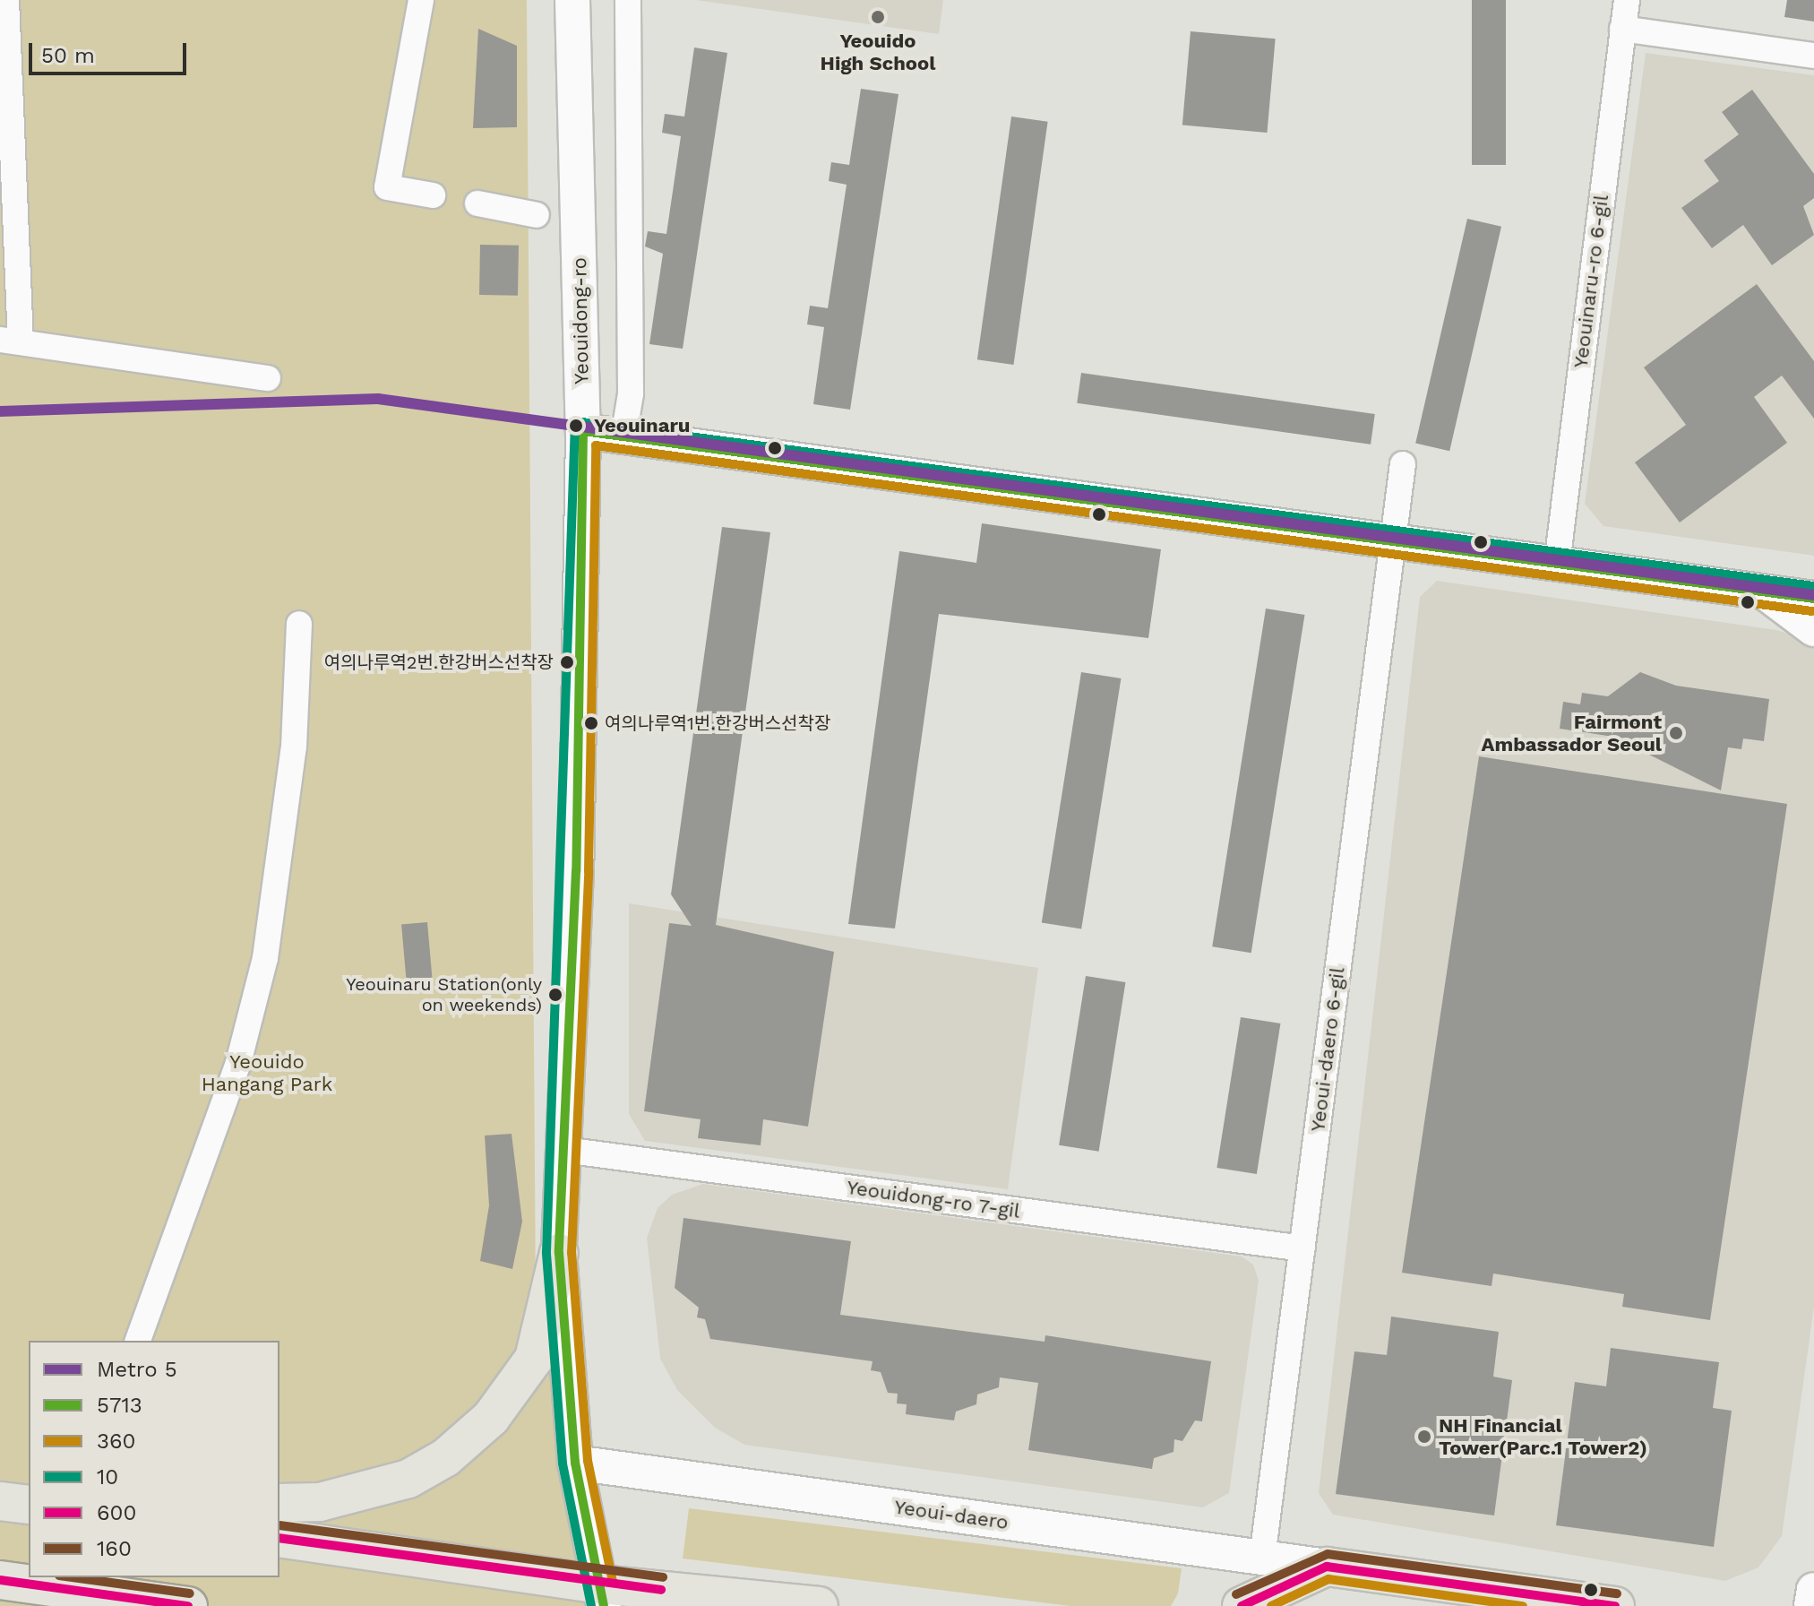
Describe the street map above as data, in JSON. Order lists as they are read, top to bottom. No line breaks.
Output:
{"streets":{"main road":["Yeouidong-ro","Yeoui-daero"],"street":["Yeouinaru-ro 6-gil","Yeoui-daero 6-gil","Yeouidong-ro 7-gil"]},"crossings":[["Yeouidong-ro","Yeouidong-ro 7-gil"],["Yeouidong-ro","Yeoui-daero"],["Yeoui-daero 6-gil","Yeouidong-ro 7-gil"],["Yeoui-daero 6-gil","Yeoui-daero"]],"parks":["Yeouido Hangang Park"],"places":["Yeouido High School","Yeouinaru","여의나루역2번.한강버스선착장","여의나루역1번.한강버스선착장","Fairmont Ambassador Seoul","Yeouinaru Station(only on weekends)","NH Financial Tower(Parc.1 Tower2)"],"lines":["metro line 5","transit line 10","transit line 5713","transit line 360","transit line 160","transit line 600"],"legend":["Metro 5","5713","360","10","600","160"],"scale_bar":"50 m"}
